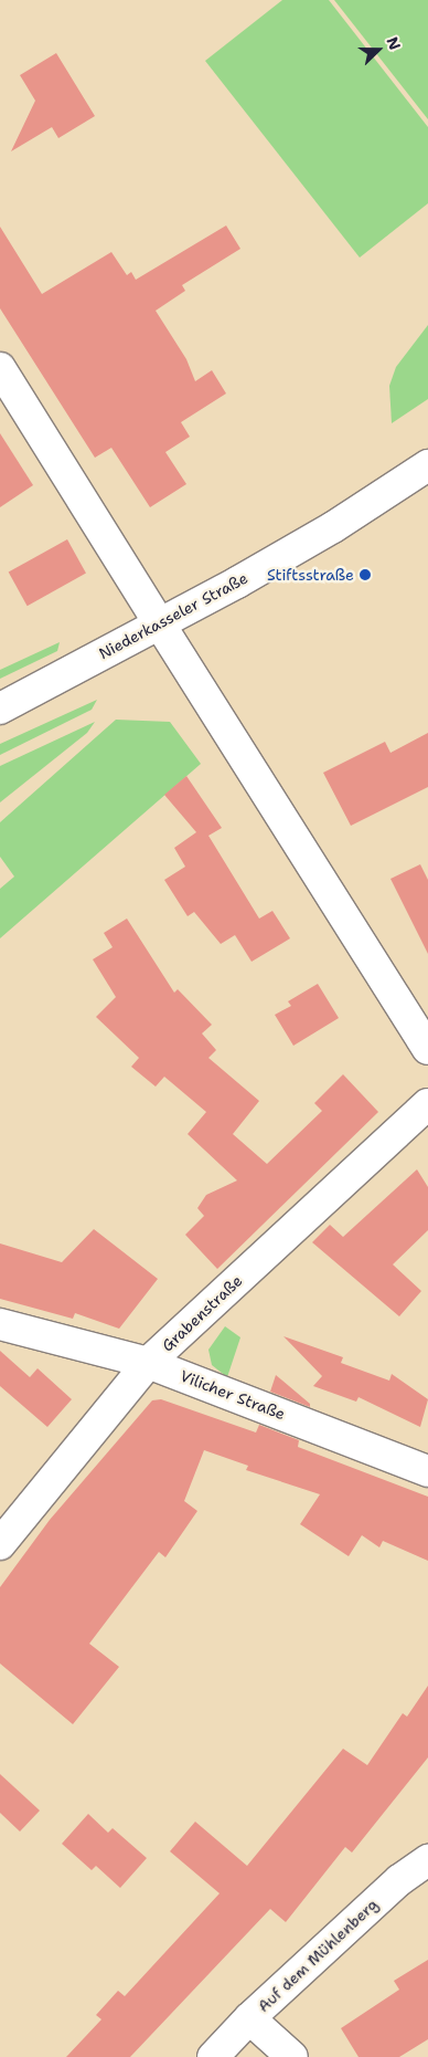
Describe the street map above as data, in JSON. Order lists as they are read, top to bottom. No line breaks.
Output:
{"streets":{"street":["Niederkasseler Straße","Grabenstraße","Vilicher Straße","Auf dem Mühlenberg"]},"crossings":[["Grabenstraße","Vilicher Straße"]],"places":["Stiftsstraße"],"north":"right"}
